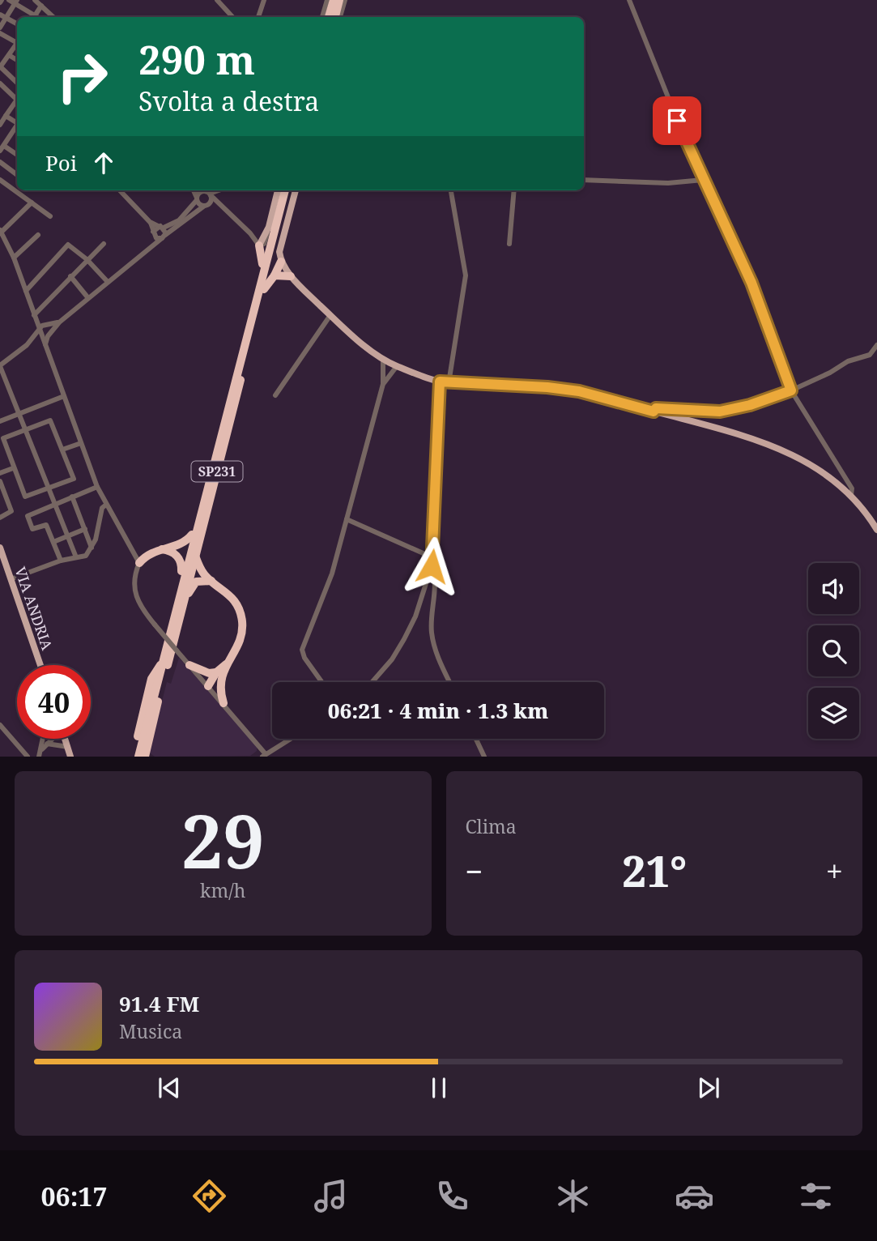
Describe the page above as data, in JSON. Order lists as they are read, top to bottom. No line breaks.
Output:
{"streets":{"highway":["SP231"],"main road":["VIA ANDRIA"]},"page":{"turn":["290 m","Svolta a destra"],"then":"Poi","limit":"40","trip":"06:21 · 4 min · 1.3 km","tile":[["29","km/h"],"Clima"],"heat":["−","21°","+"],"song":["91.4 FM","Musica"],"tabs":"06:17"}}
